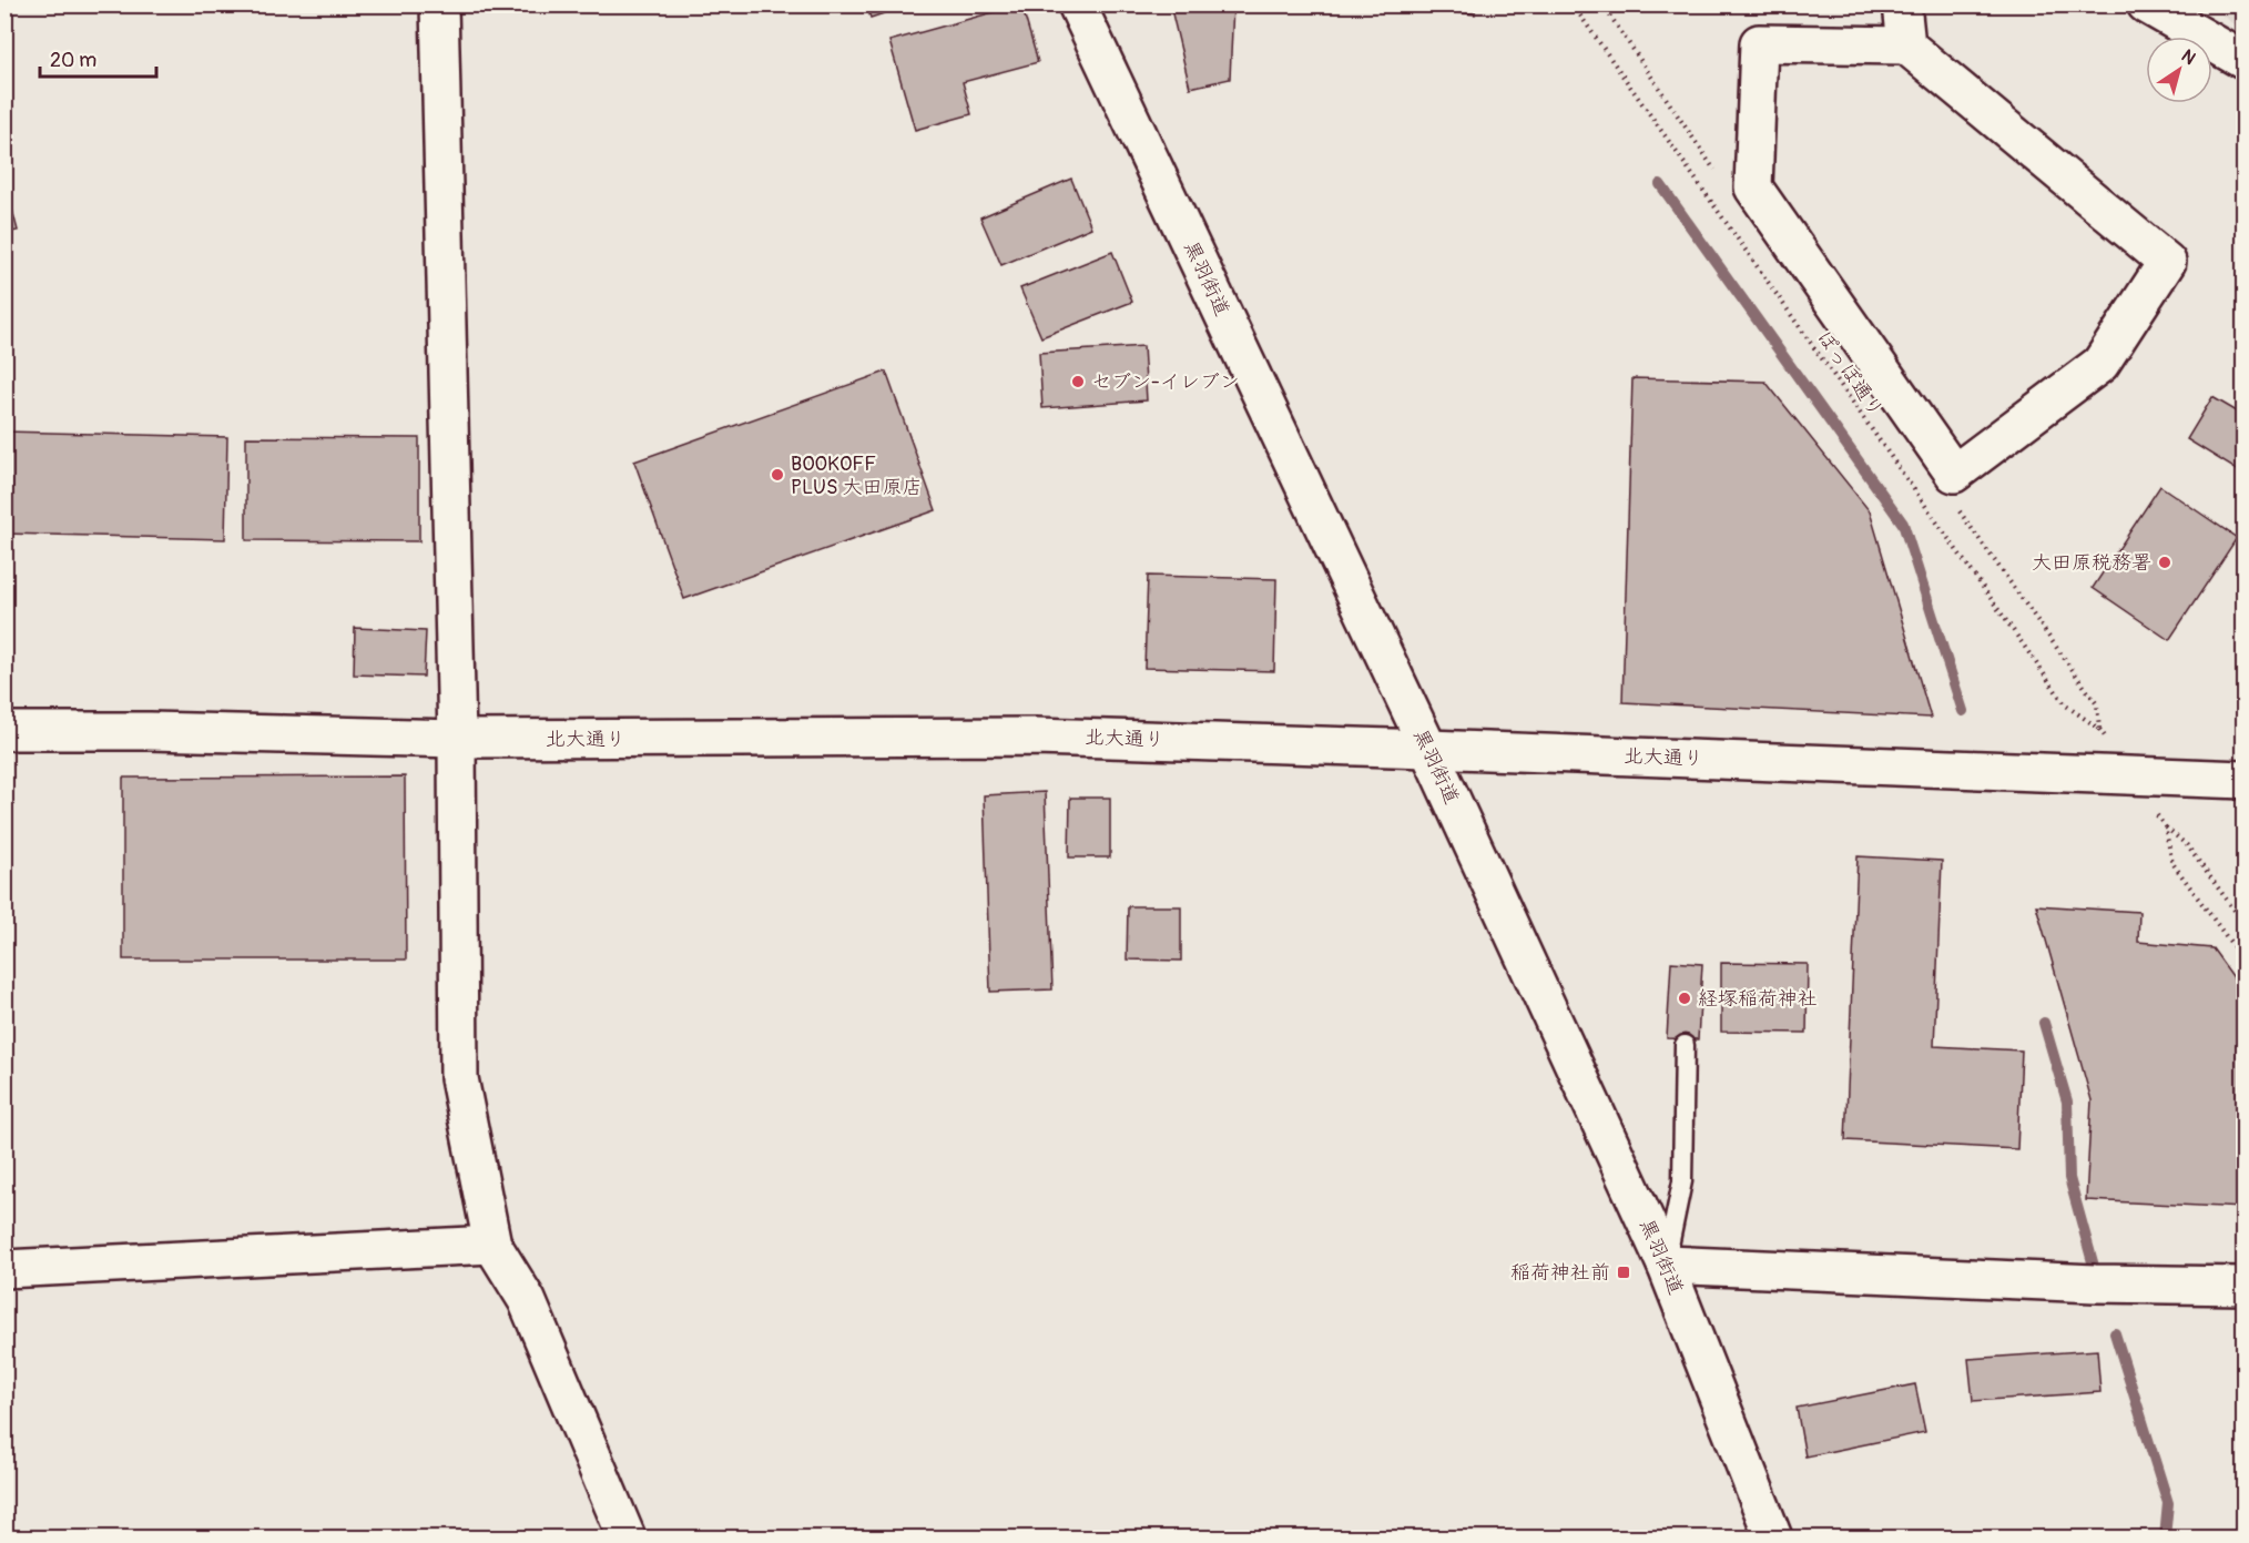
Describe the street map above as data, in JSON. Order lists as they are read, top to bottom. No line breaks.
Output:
{"streets":{"street":["黒羽街道","北大通り"],"path":["ぽっぽ通り"]},"crossings":[["黒羽街道","北大通り"]],"places":{"other":["セブン-イレブン","BOOKOFF PLUS 大田原店","大田原税務署","経塚稲荷神社"],"transit":["稲荷神社前"]},"scale_bar":"20 m","north":"top right"}
